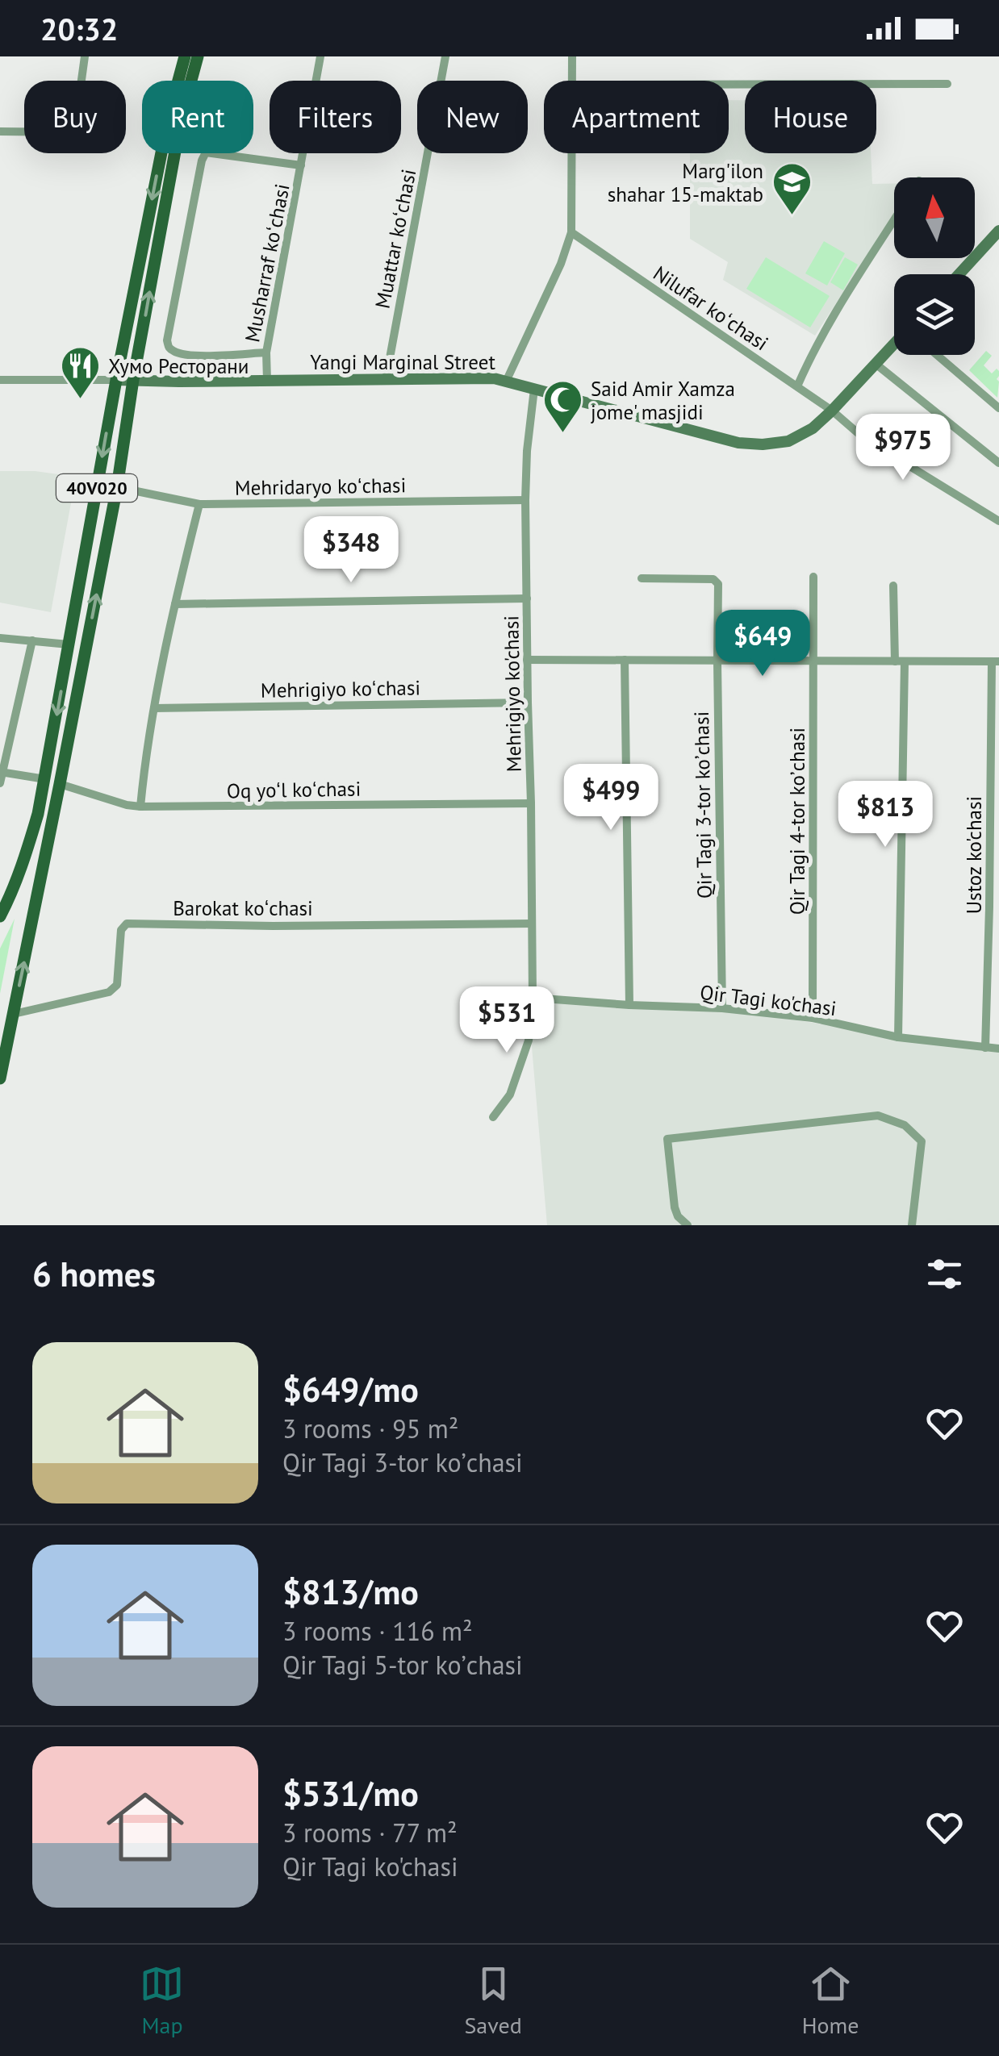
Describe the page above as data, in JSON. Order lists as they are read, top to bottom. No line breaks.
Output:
{"streets":{"main road":["Yangi Marginal Street","40V020"],"street":["Muattar koʻchasi","Musharraf koʻchasi","Nilufar koʻchasi","Mehridaryo koʻchasi","Mehrigiyo koʻchasi","Mehrigiyo ko'chasi","Oq yoʻl koʻchasi","Qir Tagi 3-tor koʼchasi","Qir Tagi 4-tor koʼchasi","Ustoz ko'chasi","Barokat koʻchasi","Qir Tagi ko'chasi"]},"crossings":[["Muattar koʻchasi","Yangi Marginal Street"],["Musharraf koʻchasi","Yangi Marginal Street"],["Nilufar koʻchasi","Yangi Marginal Street"],["Yangi Marginal Street","40V020"],["Yangi Marginal Street","Mehrigiyo ko'chasi"],["Mehridaryo koʻchasi","40V020"],["Mehridaryo koʻchasi","Mehrigiyo ko'chasi"],["40V020","Oq yoʻl koʻchasi"],["40V020","Barokat koʻchasi"],["Mehrigiyo koʻchasi","Mehrigiyo ko'chasi"],["Mehrigiyo ko'chasi","Oq yoʻl koʻchasi"],["Mehrigiyo ko'chasi","Barokat koʻchasi"],["Mehrigiyo ko'chasi","Qir Tagi ko'chasi"],["Qir Tagi 3-tor koʼchasi","Qir Tagi ko'chasi"],["Qir Tagi 4-tor koʼchasi","Qir Tagi ko'chasi"],["Ustoz ko'chasi","Qir Tagi ko'chasi"]],"places":{"school or university":["Marg'ilon shahar 15-maktab"],"restaurant":["Хумо Ресторани"],"mosque":["Said Amir Xamza jome' masjidi"]},"north":"top","page":{"status":"20:32","chip":["Buy","Rent","Filters","New","Apartment","House"],"price":["$975","$348","$649","$499","$813","$531"],"heading":"6 homes","list":[{"name":"$649/mo","note":"3 rooms · 95 m² · Qir Tagi 3-tor koʼchasi"},{"name":"$813/mo","note":"3 rooms · 116 m² · Qir Tagi 5-tor koʼchasi"},{"name":"$531/mo","note":"3 rooms · 77 m² · Qir Tagi ko'chasi"}],"tabs":["Map","Saved","Home"]}}
